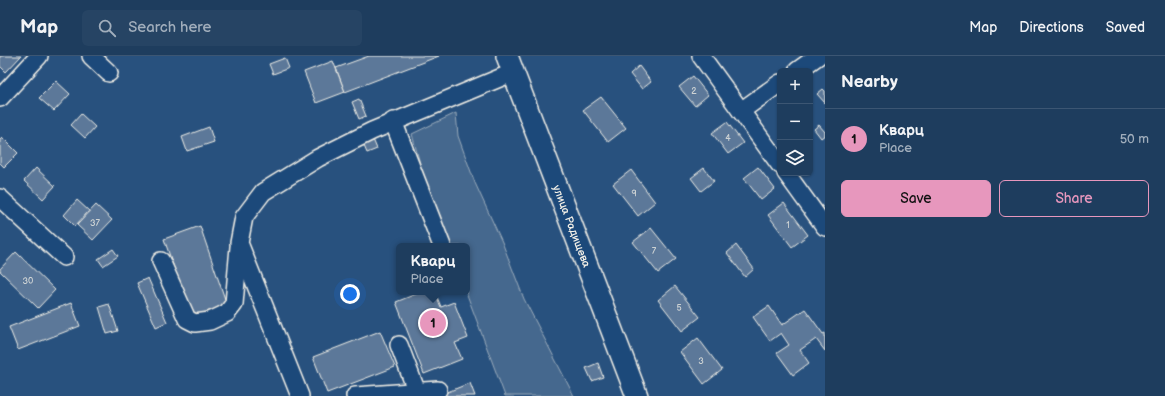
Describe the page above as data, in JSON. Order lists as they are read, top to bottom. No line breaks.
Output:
{"streets":{"main road":["улица Радищева"]},"house_numbers":["2","4","9","37","1","7","30","5","3"],"page":{"header":"Map","search":"Search here","nav":["Map","Directions","Saved"],"heading":"Nearby","map_buttons":["+","−"],"list":[{"mark":"1","name":"Кварц","note":"Place","value":"50 m"}],"buttons":["Save","Share"],"popup":["Кварц","Place"],"pins":"1"}}
